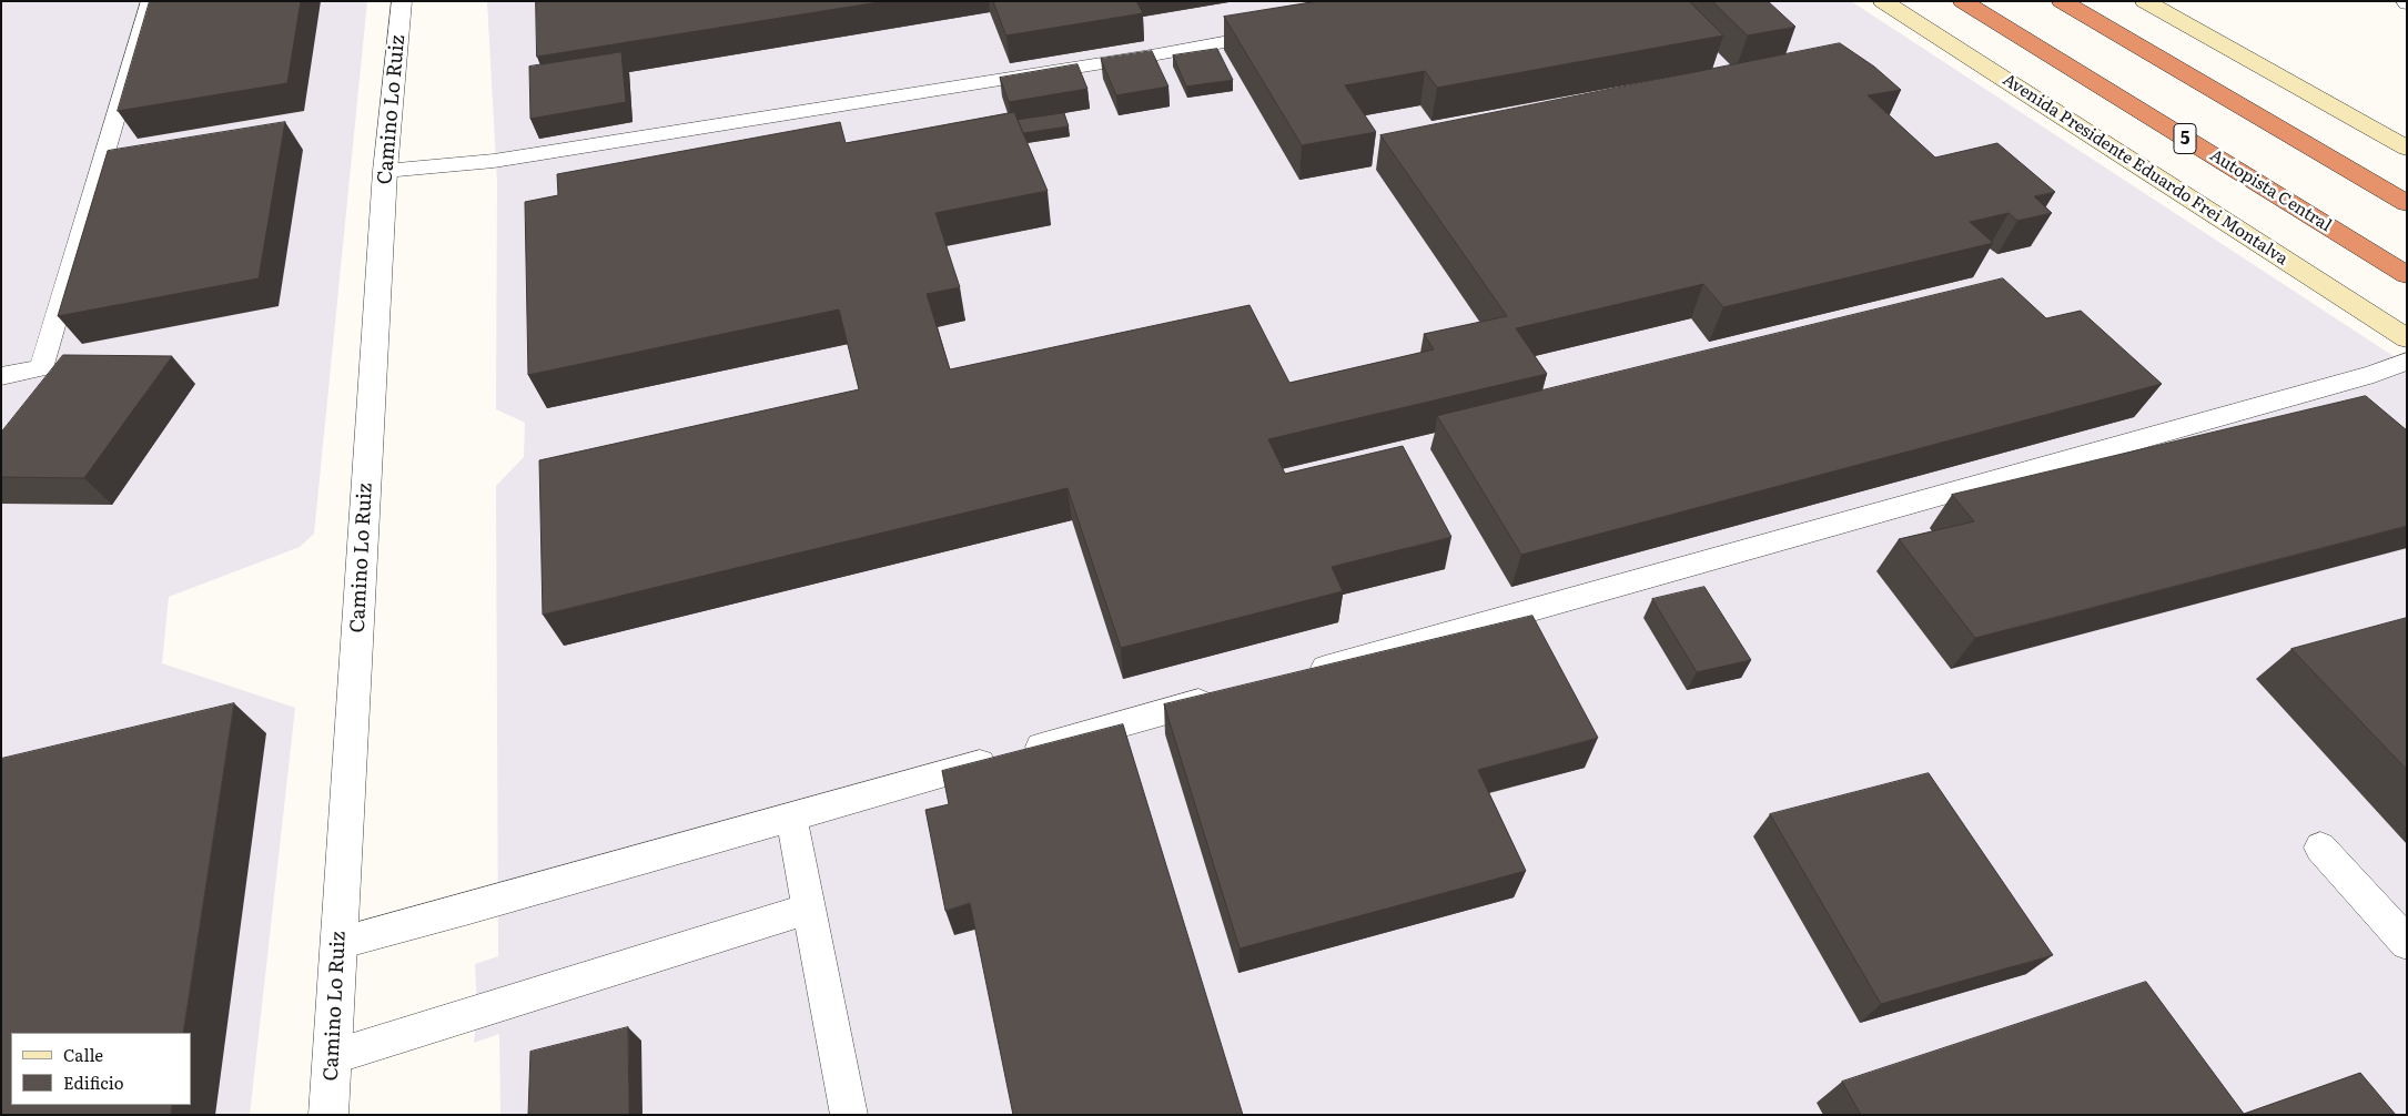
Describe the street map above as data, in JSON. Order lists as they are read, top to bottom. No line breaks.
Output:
{"streets":{"highway":["5","Autopista Central"],"main road":["Avenida Presidente Eduardo Frei Montalva"],"street":["Camino Lo Ruiz"]},"legend":["Calle","Edificio"]}
